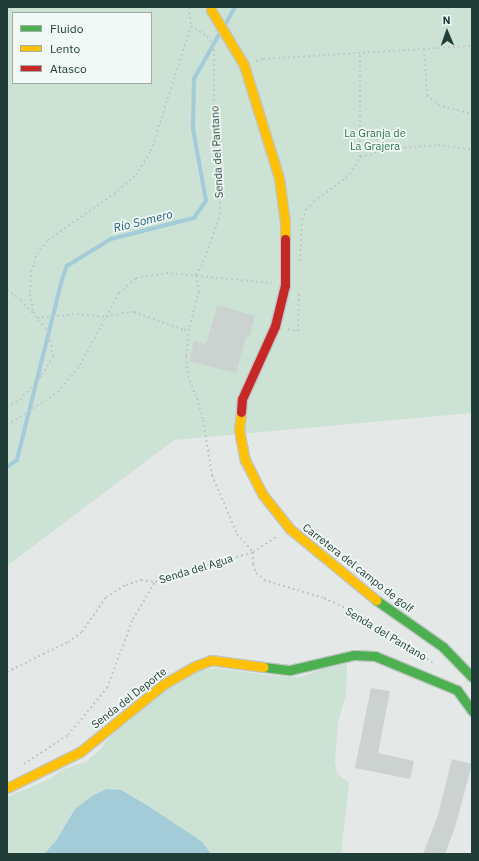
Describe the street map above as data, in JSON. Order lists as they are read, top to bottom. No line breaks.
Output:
{"streets":{"street":["Carretera del campo de golf","Senda del Deporte"],"path":["Senda del Pantano","Senda del Agua"]},"crossings":[["Senda del Pantano","Senda del Agua"],["Senda del Pantano","Senda del Deporte"],["Carretera del campo de golf","Senda del Agua"],["Senda del Agua","Senda del Deporte"]],"water":["Río Somero"],"parks":["La Granja de La Grajera"],"legend":["Fluido","Lento","Atasco"],"north":"top"}
